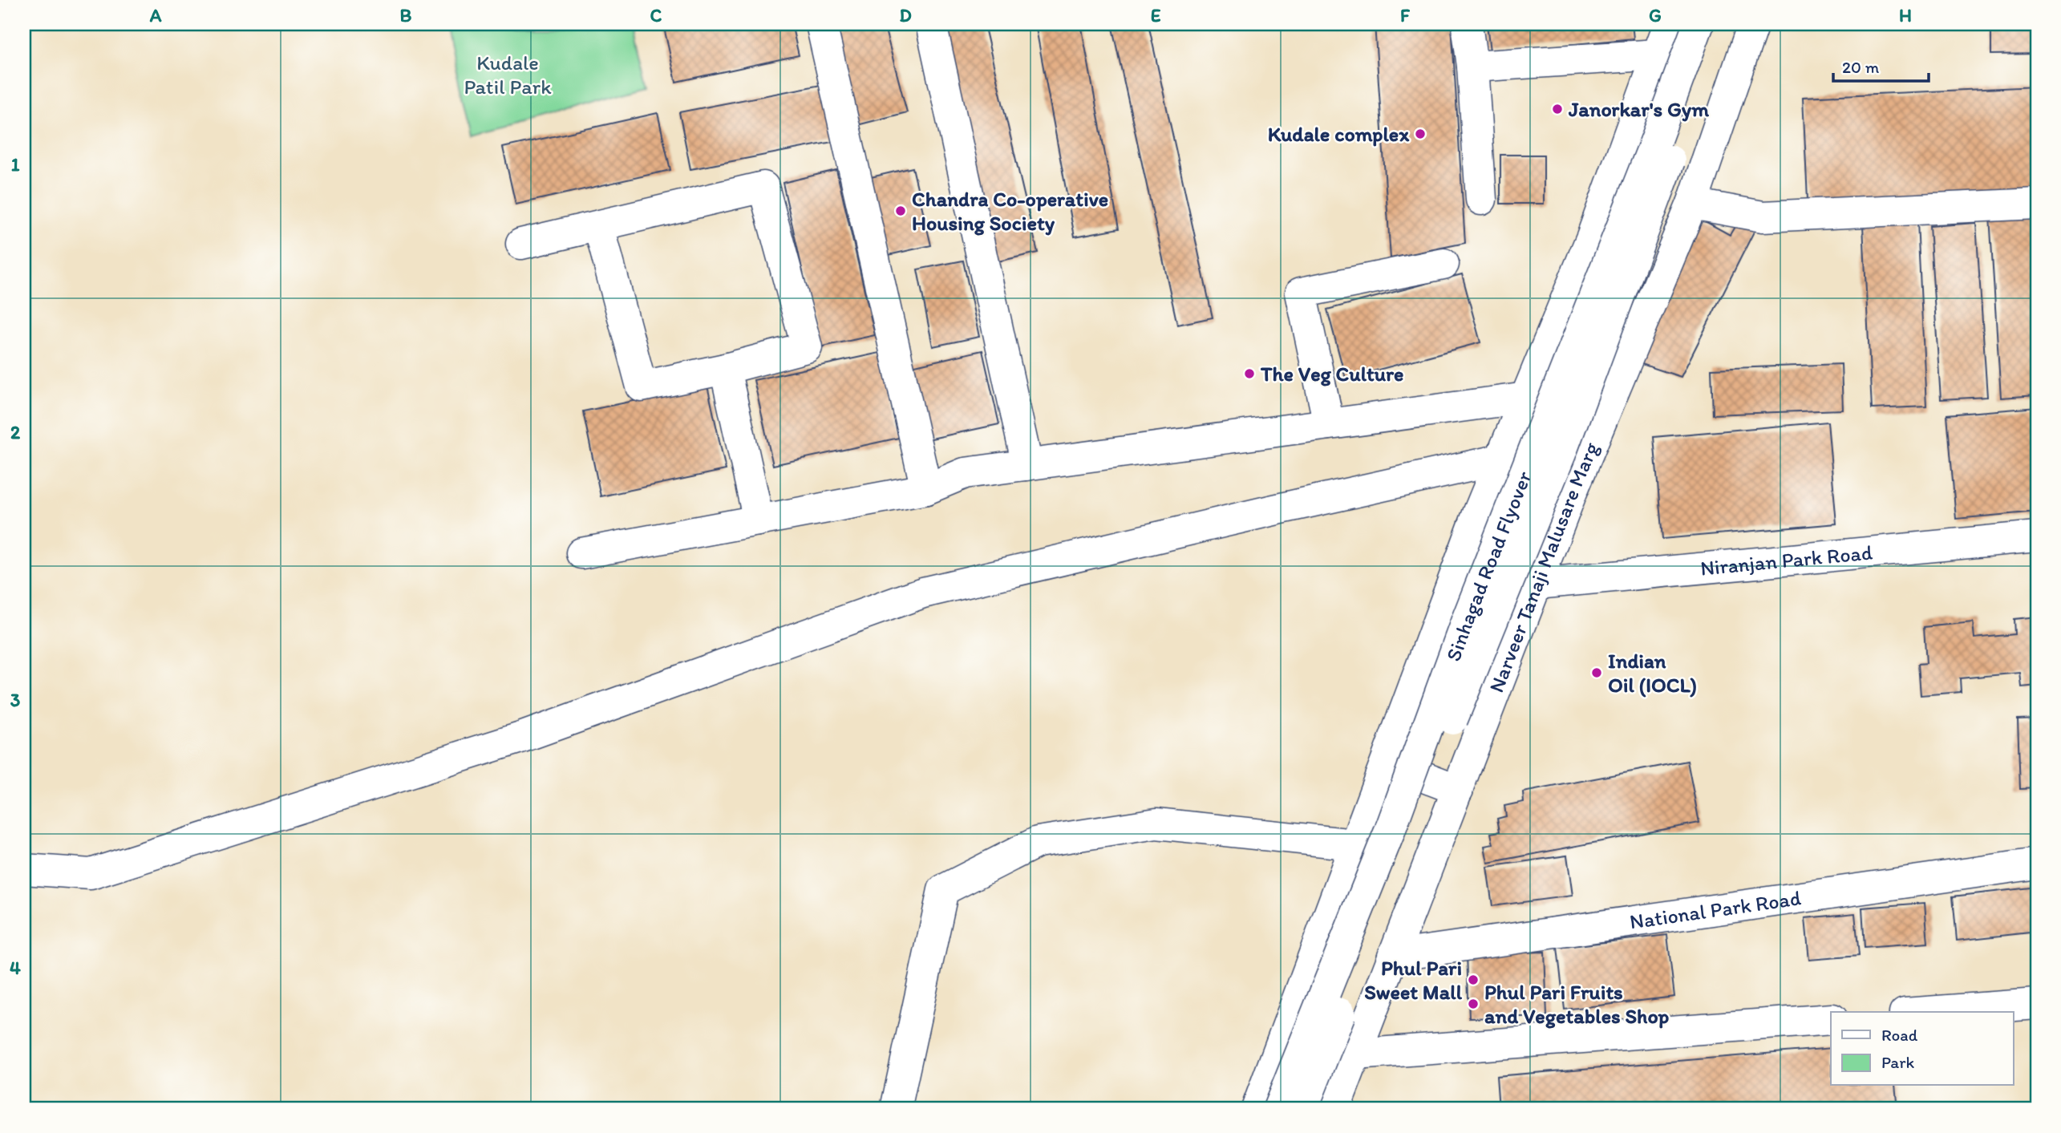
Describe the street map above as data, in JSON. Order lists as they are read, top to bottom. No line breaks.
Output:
{"streets":{"street":["Niranjan Park Road","Narveer Tanaji Malusare Marg","Sinhagad Road Flyover","National Park Road"]},"crossings":[["Niranjan Park Road","Narveer Tanaji Malusare Marg"],["Narveer Tanaji Malusare Marg","National Park Road"]],"parks":["Kudale Patil Park"],"places":["Janorkar's Gym","Kudale complex","Chandra Co-operative Housing Society","The Veg Culture","Indian Oil (IOCL)","Phul Pari Sweet Mall","Phul Pari Fruits and Vegetables Shop"],"legend":["Road","Park"],"scale_bar":"20 m","grid":{"columns":["A","B","C","D","E","F","G","H"],"rows":["1","2","3","4"]}}
